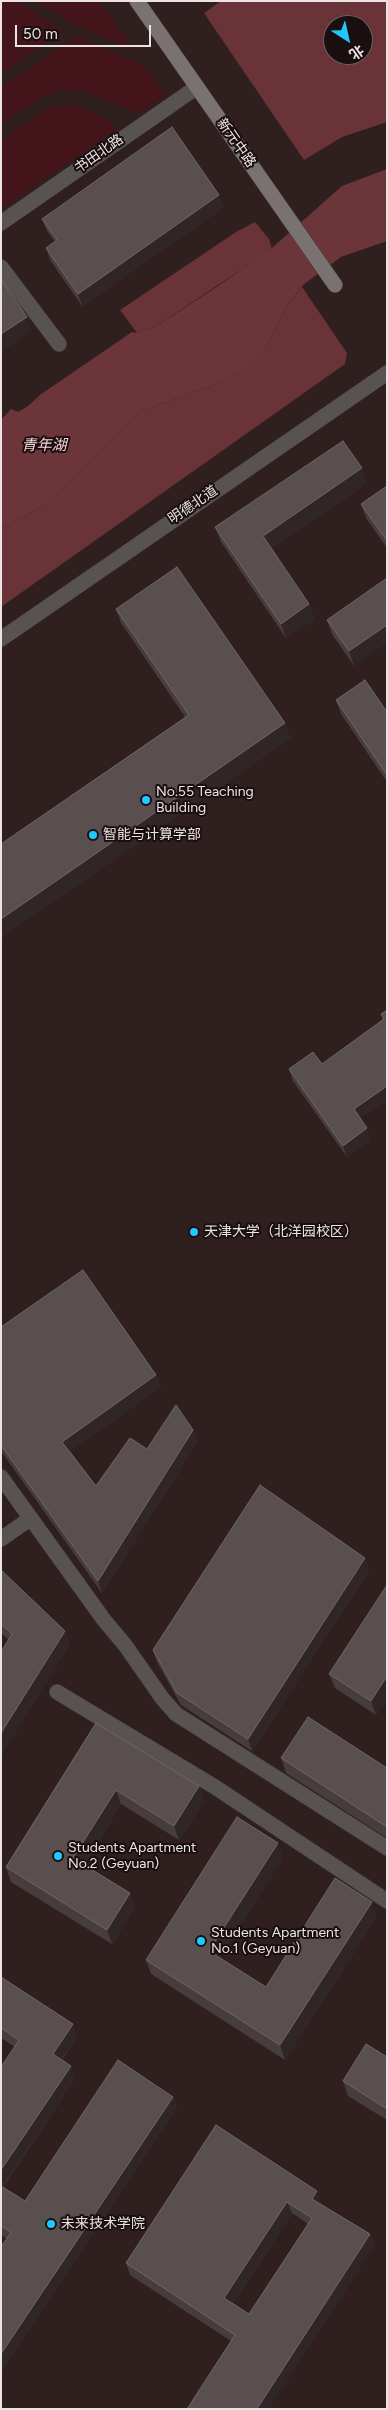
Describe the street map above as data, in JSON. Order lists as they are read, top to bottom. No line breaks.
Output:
{"streets":{"street":["新元中路","书田北路","明德北道"]},"crossings":[["新元中路","书田北路"]],"water":["青年湖"],"places":["No.55 Teaching Building","智能与计算学部","天津大学（北洋园校区）","Students Apartment No.2 (Geyuan)","Students Apartment No.1 (Geyuan)","未来技术学院"],"scale_bar":"50 m","north":"bottom right"}
